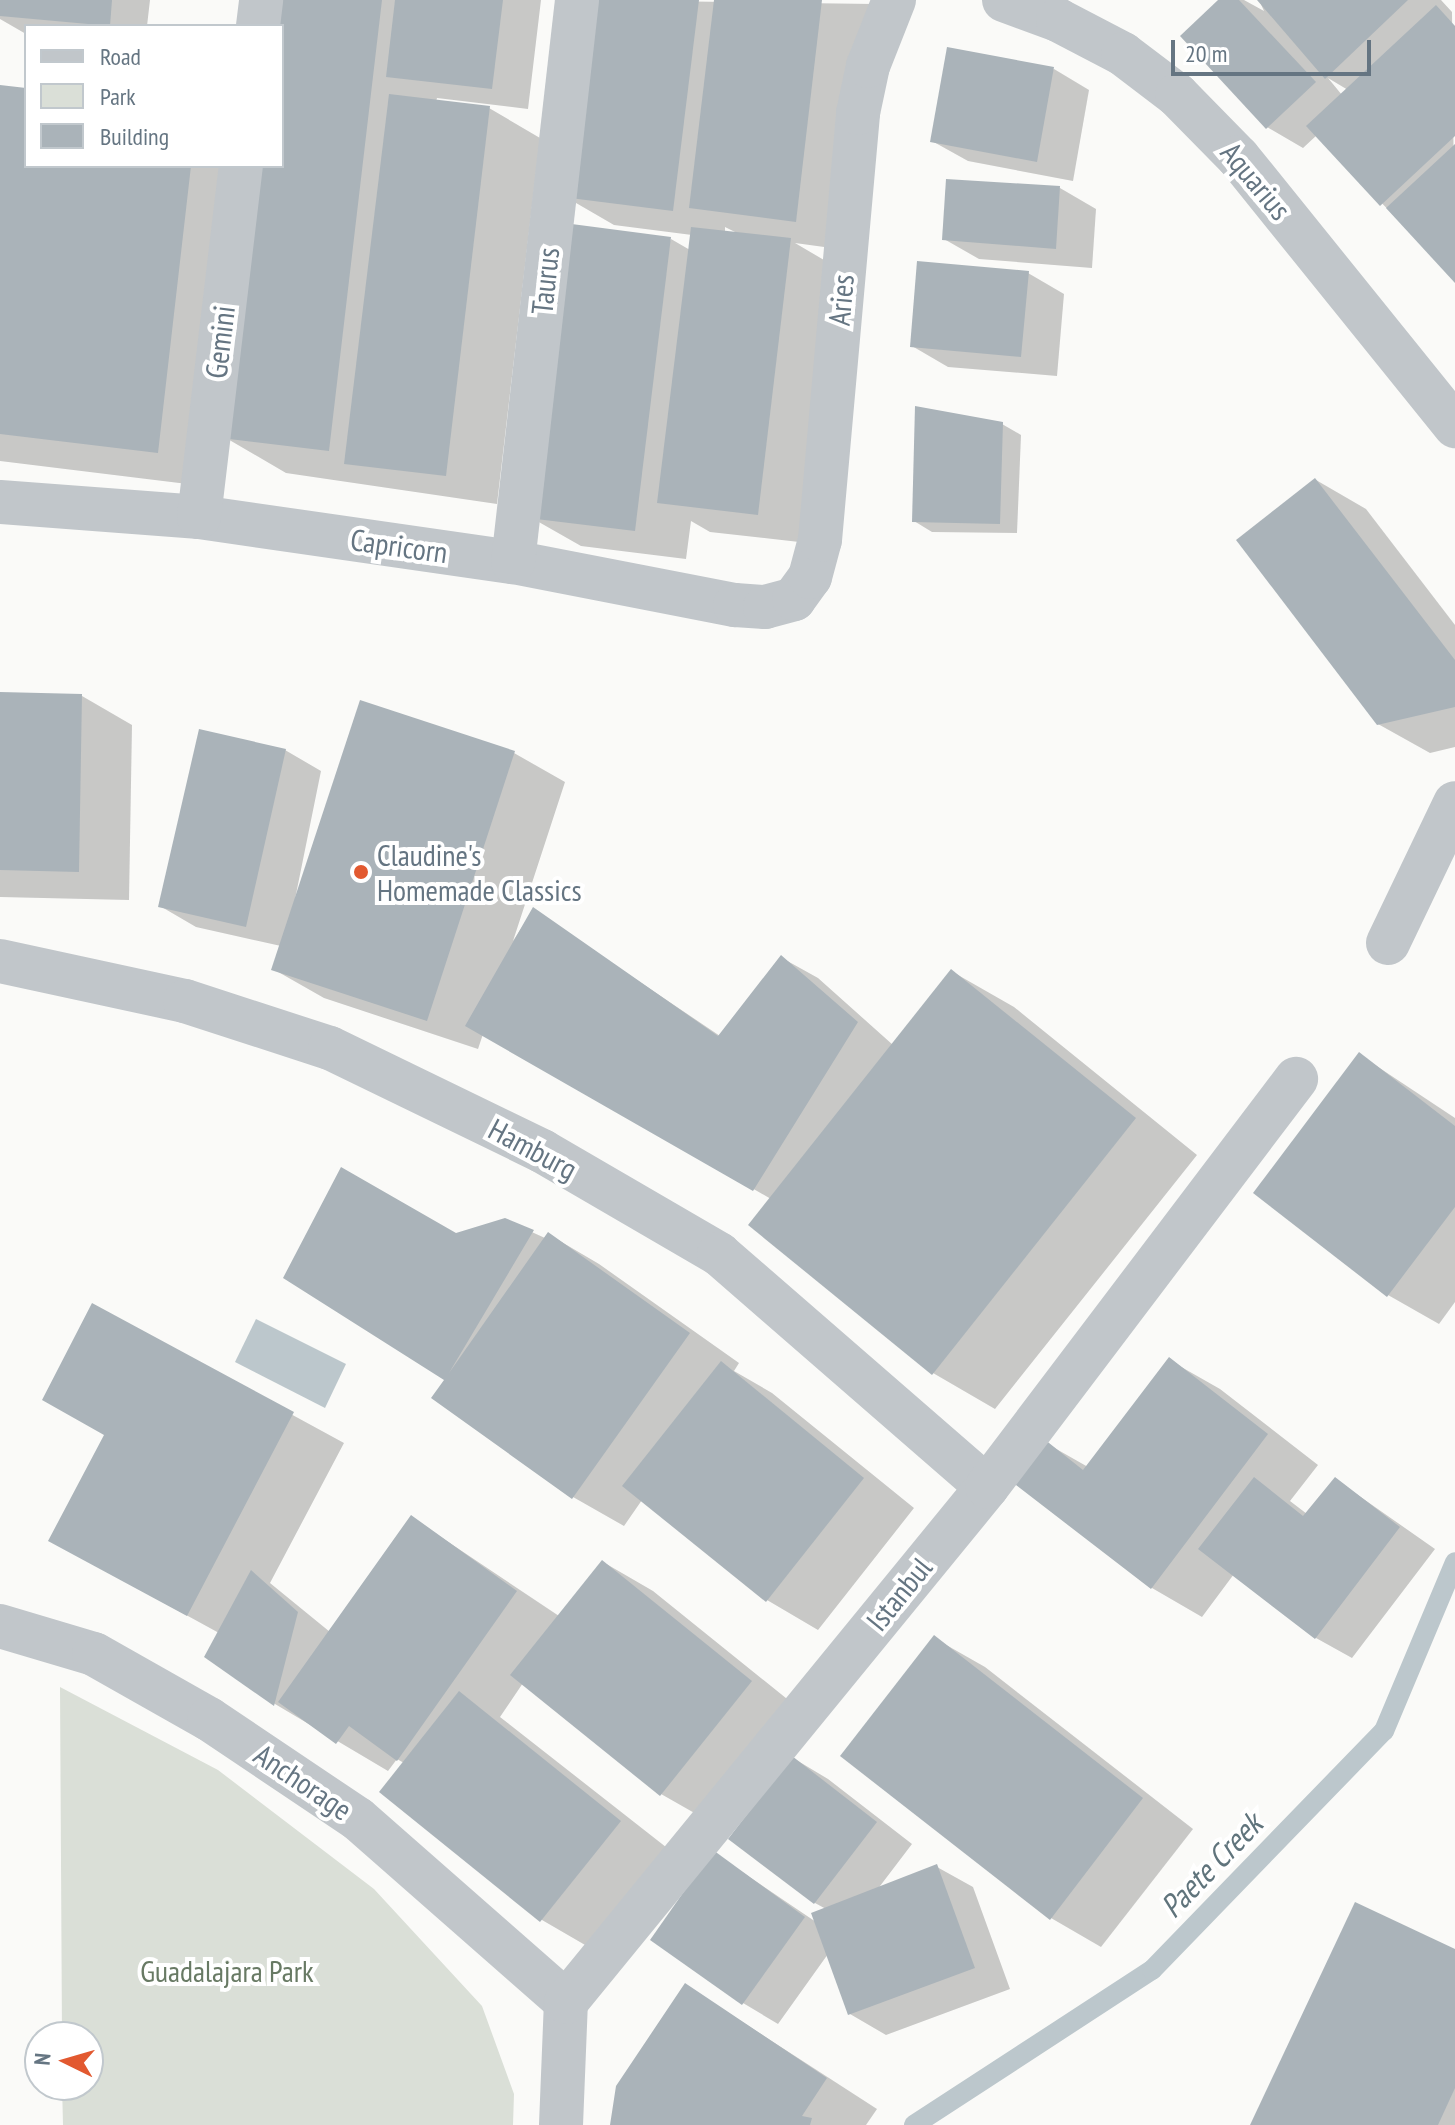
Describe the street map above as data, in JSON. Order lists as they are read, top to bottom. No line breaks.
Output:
{"streets":{"street":["Aquarius","Taurus","Aries","Gemini","Capricorn","Hamburg","Istanbul","Anchorage"]},"crossings":[["Taurus","Capricorn"],["Aries","Capricorn"],["Gemini","Capricorn"],["Hamburg","Istanbul"],["Istanbul","Anchorage"]],"water":["Paete Creek"],"parks":["Guadalajara Park"],"places":["Claudine's Homemade Classics"],"legend":["Road","Park","Building"],"scale_bar":"20 m","north":"left"}
